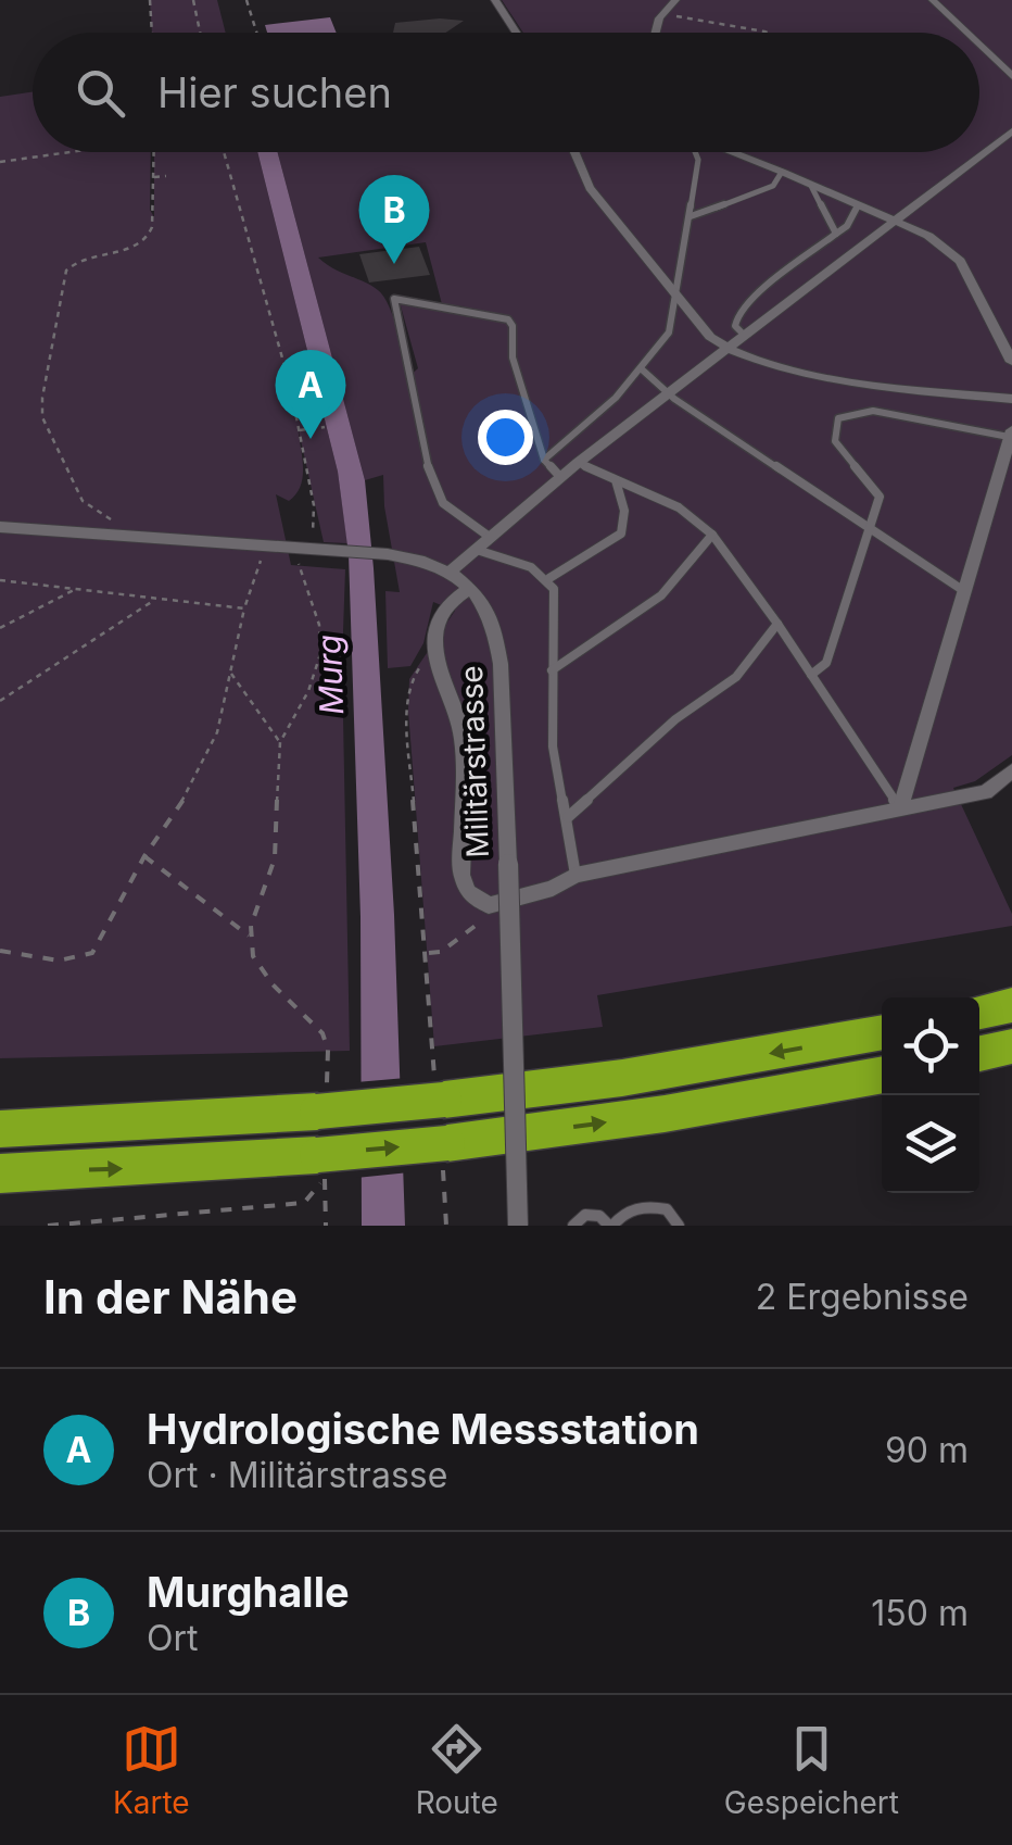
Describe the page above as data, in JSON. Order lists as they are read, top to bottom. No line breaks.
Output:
{"streets":{"street":["Militärstrasse"]},"water":["Murg"],"page":{"search":"Hier suchen","pins":["B","A"],"heading":["In der Nähe","2 Ergebnisse"],"list":[{"mark":"A","name":"Hydrologische Messstation","note":"Ort · Militärstrasse","value":"90 m"},{"mark":"B","name":"Murghalle","note":"Ort","value":"150 m"}],"nav":["Karte","Route","Gespeichert"]}}
